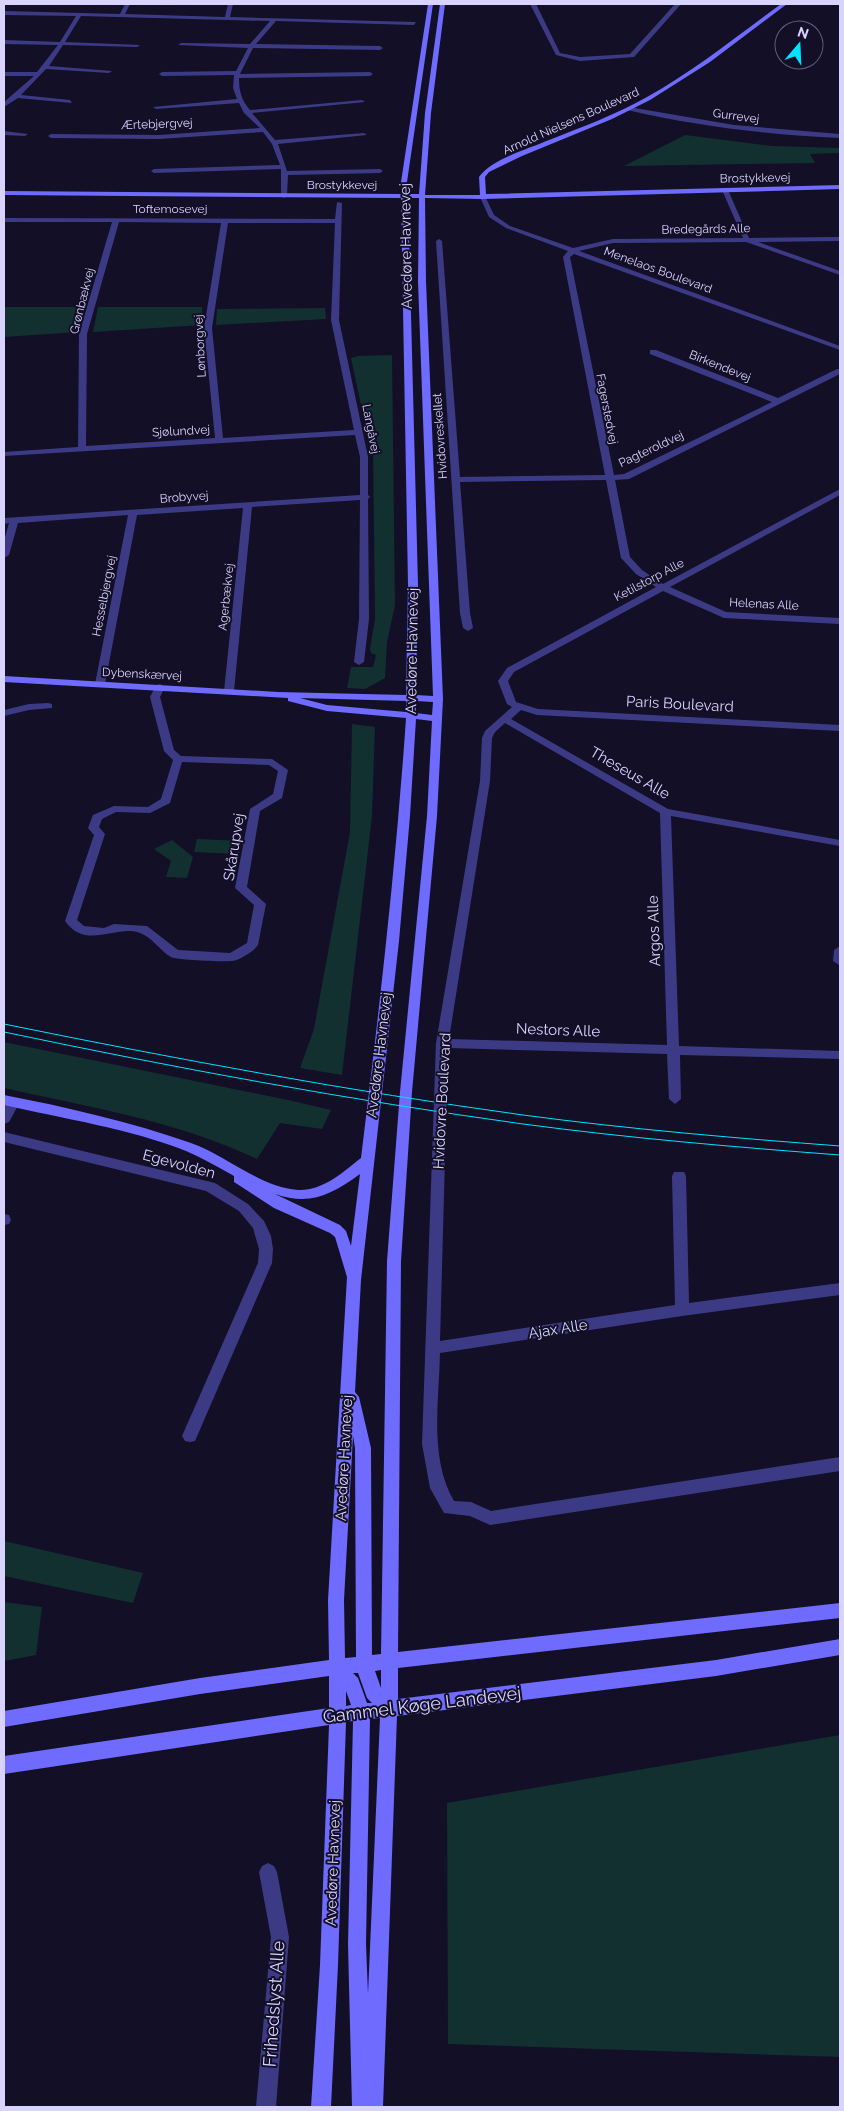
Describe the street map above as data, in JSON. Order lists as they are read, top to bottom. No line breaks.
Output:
{"streets":{"street":["Gurrevej","Arnold Nielsens Boulevard","Ærtebjergvej","Brostykkevej","Toftemosevej","Bredegårds Alle","Avedøre Havnevej","Menelaos Boulevard","Grønbækvej","Lønborgvej","Birkendevej","Fagerstedvej","Langåvej","Sjølundvej","Hvidovreskellet","Pagteroldvej","Brobyvej","Ketilstorp Alle","Hesselbjergvej","Agerbækvej","Helenas Alle","Dybenskærvej","Paris Boulevard","Theseus Alle","Skårupvej","Argos Alle","Nestors Alle","Hvidovre Boulevard","Egevolden","Ajax Alle","Gammel Køge Landevej","Frihedslyst Alle"]},"crossings":[["Gurrevej","Arnold Nielsens Boulevard"],["Arnold Nielsens Boulevard","Brostykkevej"],["Arnold Nielsens Boulevard","Menelaos Boulevard"],["Brostykkevej","Avedøre Havnevej"],["Brostykkevej","Menelaos Boulevard"],["Toftemosevej","Grønbækvej"],["Toftemosevej","Lønborgvej"],["Toftemosevej","Langåvej"],["Bredegårds Alle","Menelaos Boulevard"],["Bredegårds Alle","Fagerstedvej"],["Avedøre Havnevej","Dybenskærvej"],["Avedøre Havnevej","Egevolden"],["Avedøre Havnevej","Gammel Køge Landevej"],["Menelaos Boulevard","Fagerstedvej"],["Grønbækvej","Sjølundvej"],["Lønborgvej","Sjølundvej"],["Birkendevej","Pagteroldvej"],["Fagerstedvej","Pagteroldvej"],["Fagerstedvej","Ketilstorp Alle"],["Fagerstedvej","Helenas Alle"],["Langåvej","Sjølundvej"],["Langåvej","Brobyvej"],["Hvidovreskellet","Pagteroldvej"],["Brobyvej","Hesselbjergvej"],["Brobyvej","Agerbækvej"],["Ketilstorp Alle","Helenas Alle"],["Ketilstorp Alle","Paris Boulevard"],["Ketilstorp Alle","Hvidovre Boulevard"],["Hesselbjergvej","Dybenskærvej"],["Agerbækvej","Dybenskærvej"],["Paris Boulevard","Hvidovre Boulevard"],["Theseus Alle","Argos Alle"],["Theseus Alle","Hvidovre Boulevard"],["Argos Alle","Nestors Alle"],["Nestors Alle","Hvidovre Boulevard"],["Hvidovre Boulevard","Ajax Alle"]],"north":"top"}
